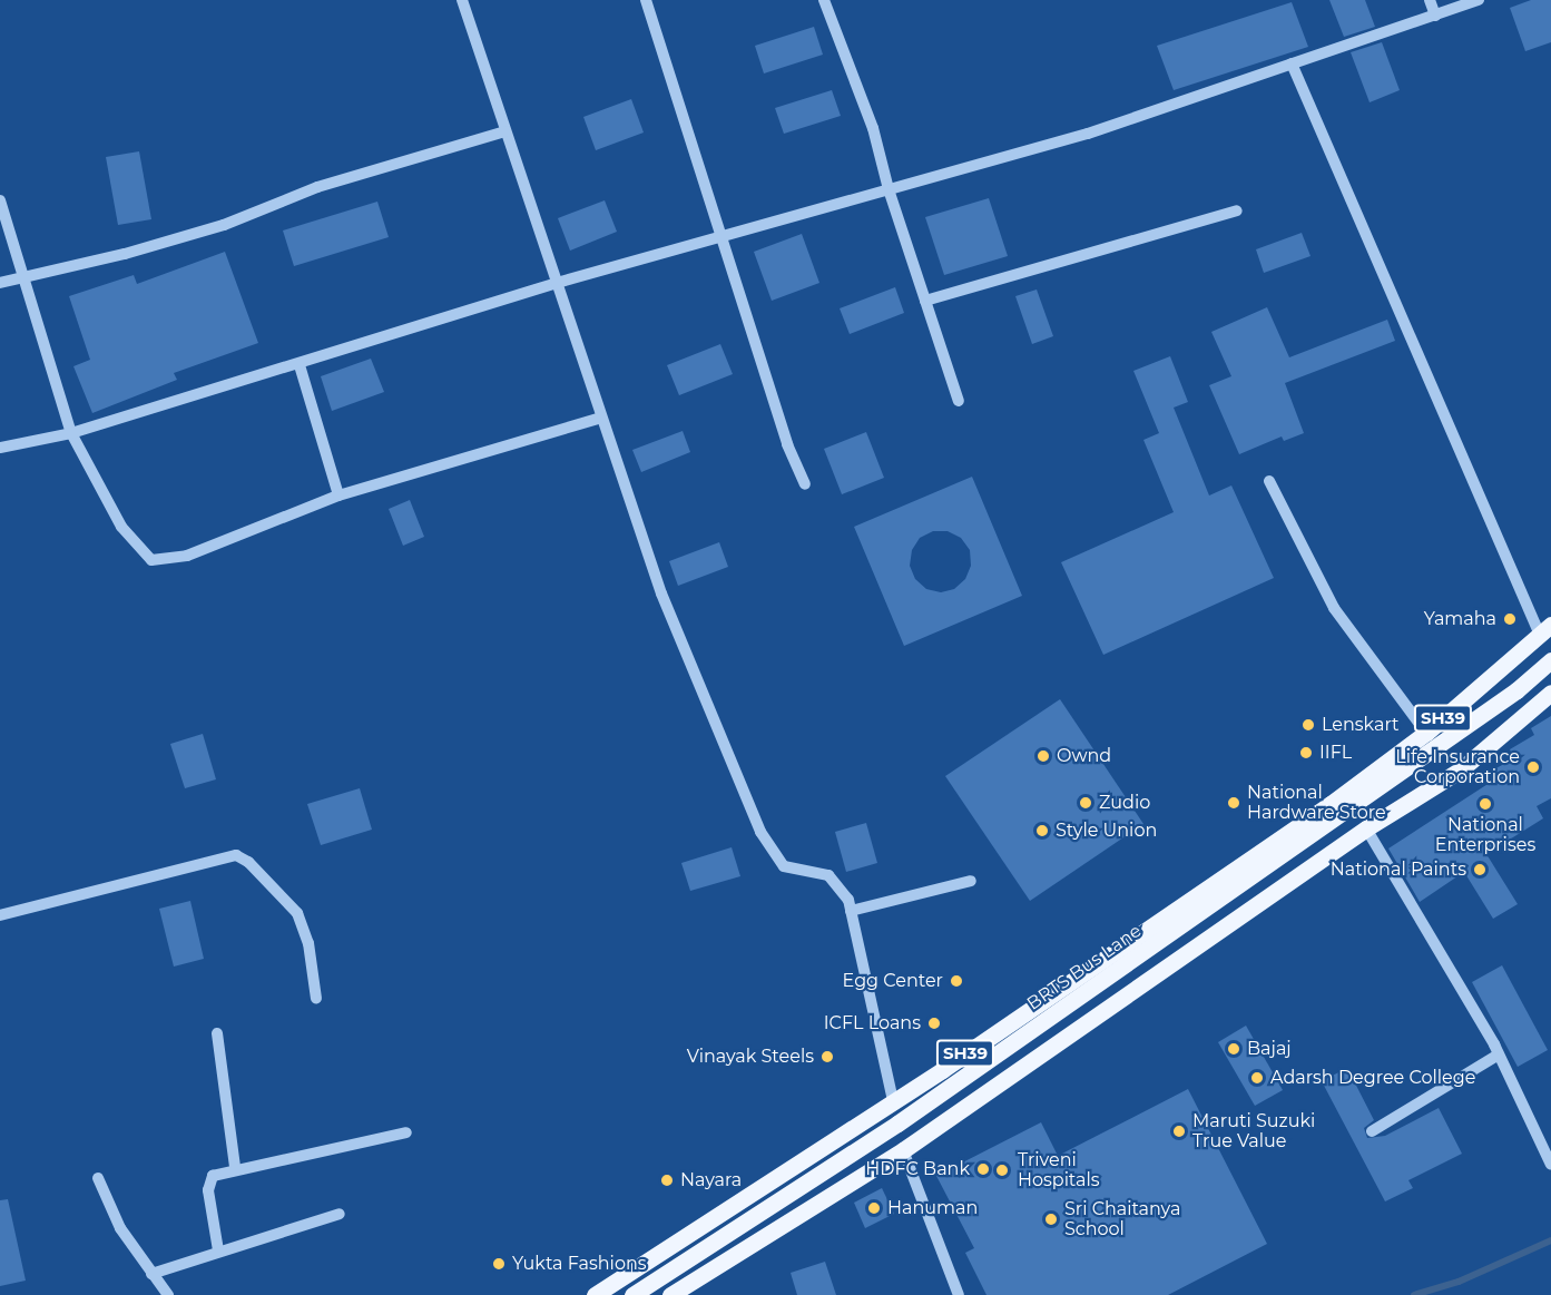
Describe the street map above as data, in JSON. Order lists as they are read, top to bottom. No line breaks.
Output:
{"streets":{"main road":["SH39","BRTS Bus Lane"]},"places":["Yamaha","Lenskart","IIFL","Ownd","Life Insurance Corporation","Zudio","National Hardware Store","National Enterprises","Style Union","National Paints","Egg Center","ICFL Loans","Bajaj","Vinayak Steels","Adarsh Degree College","Maruti Suzuki True Value","HDFC Bank","Triveni Hospitals","Nayara","Hanuman","Sri Chaitanya School","Yukta Fashions"]}
